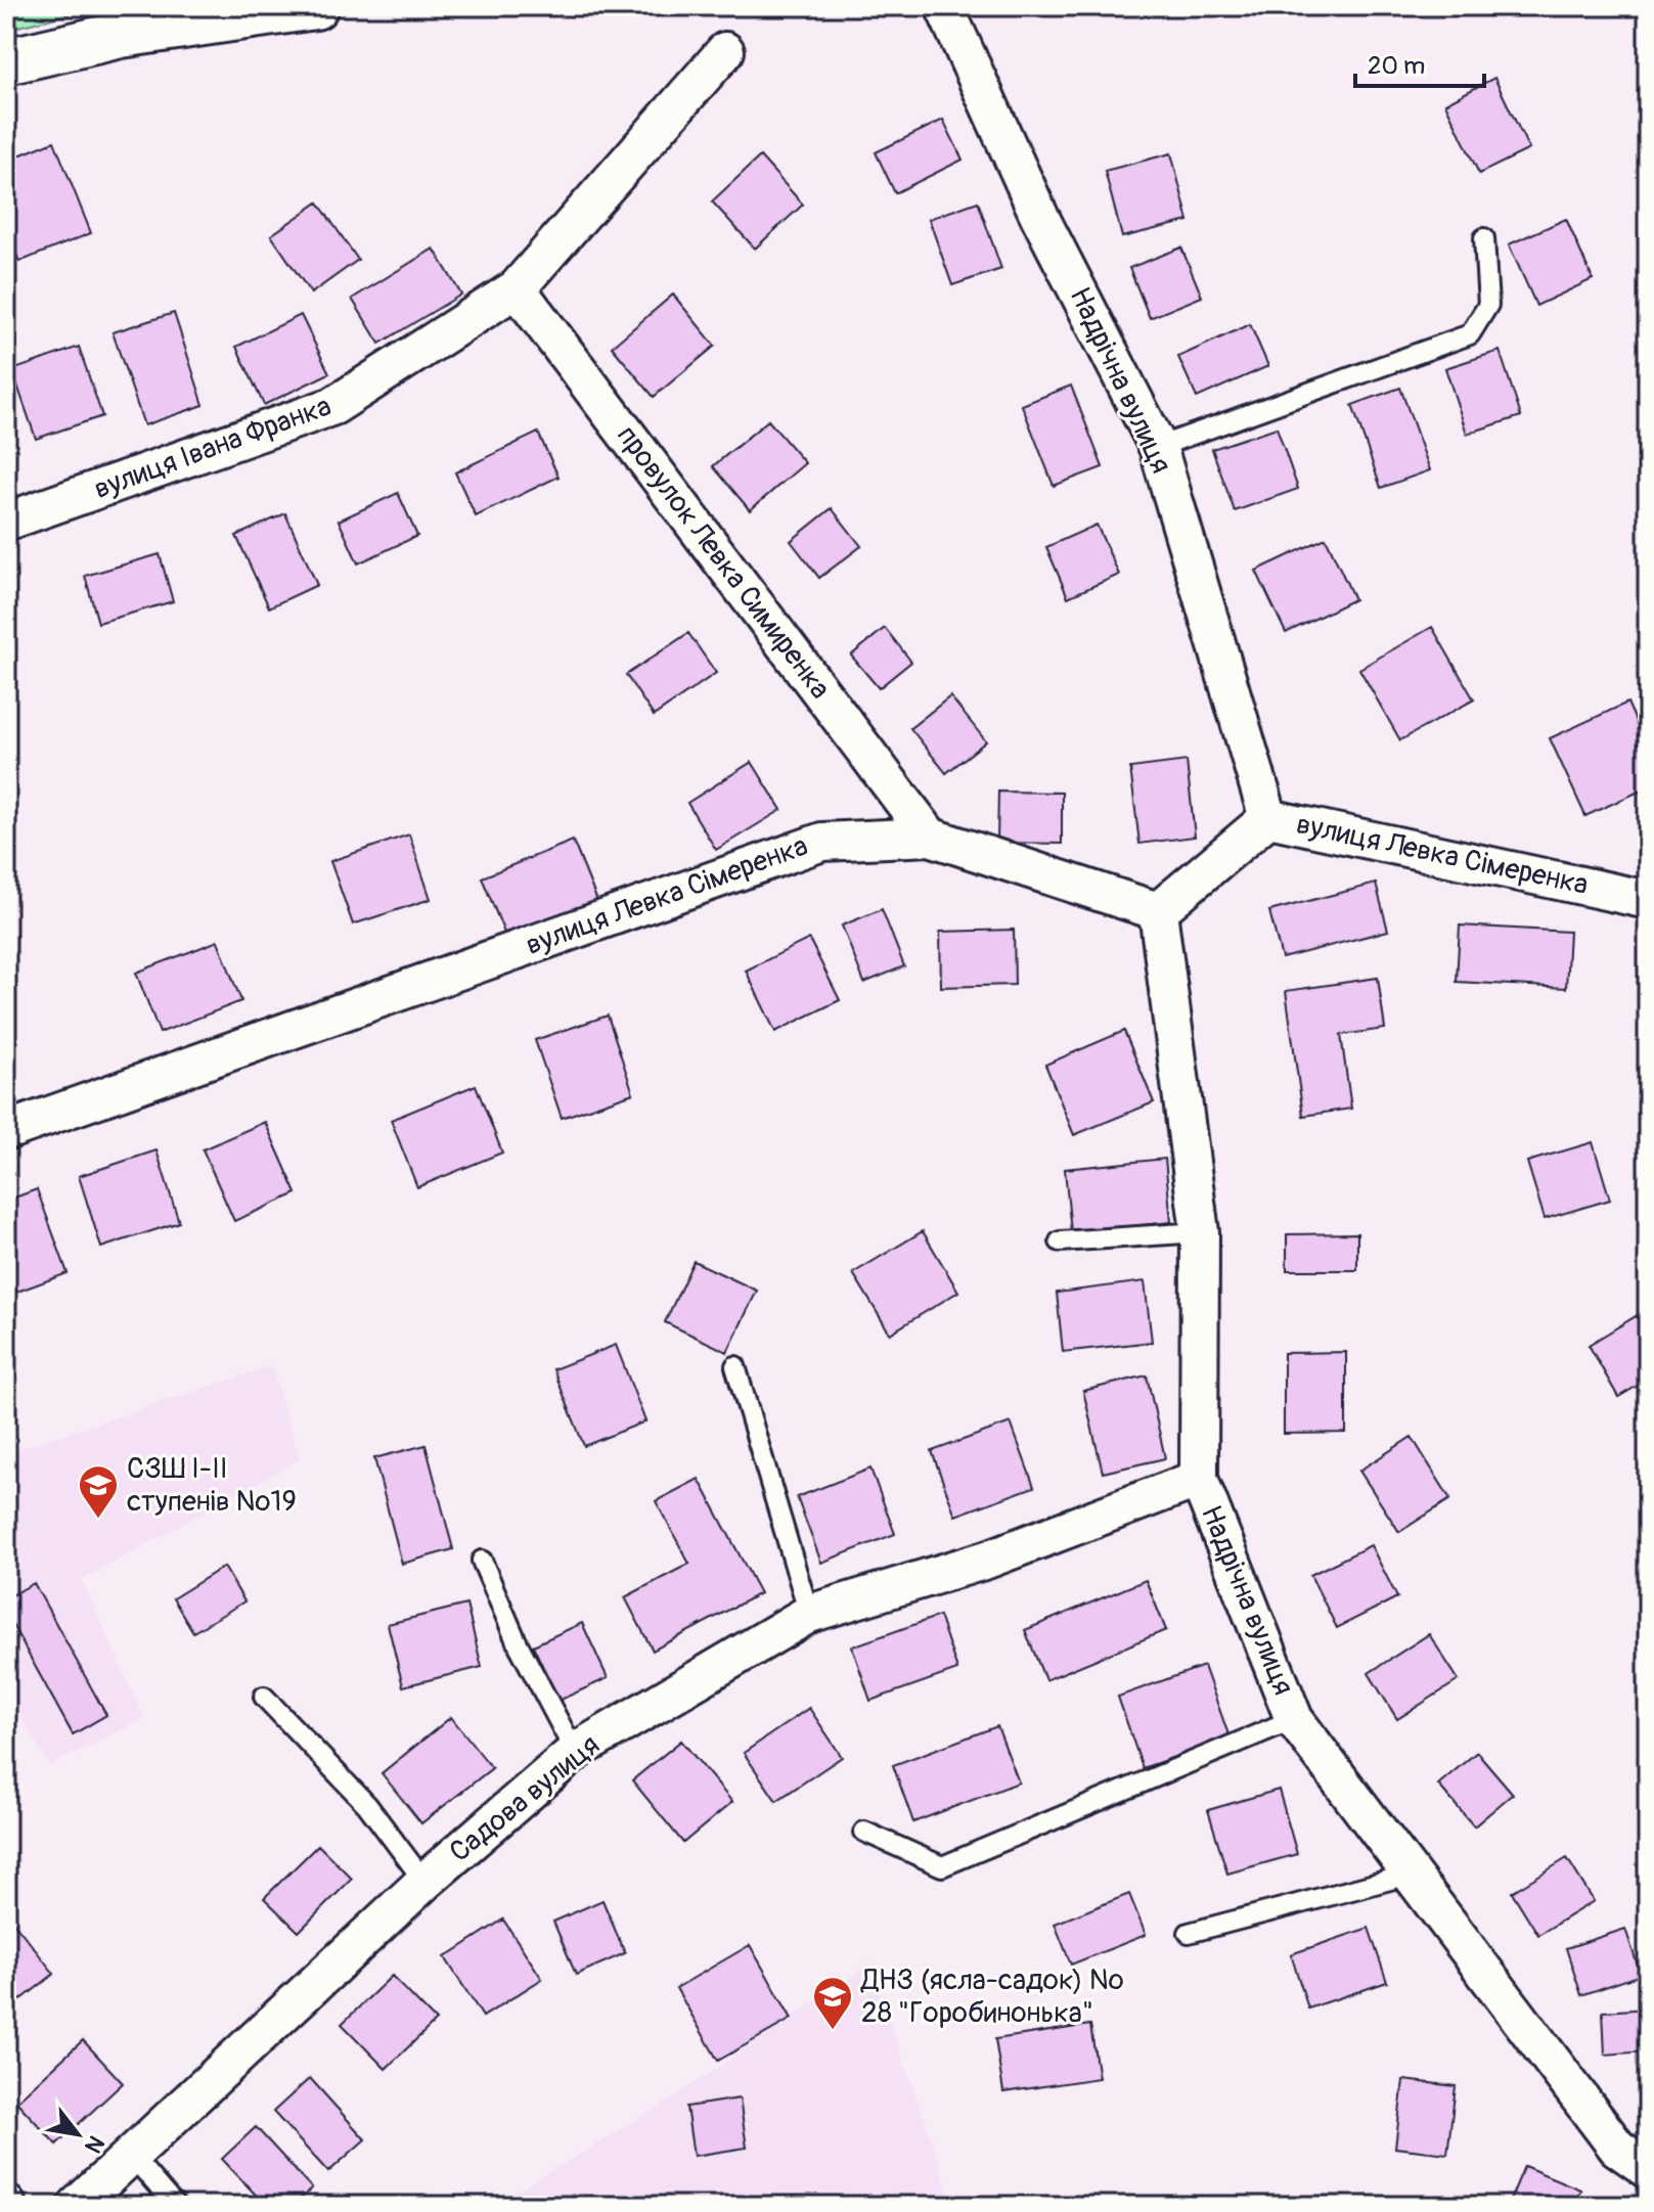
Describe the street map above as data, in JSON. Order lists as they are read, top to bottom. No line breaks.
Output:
{"streets":{"street":["Надрічна вулиця","вулиця Івана Франка","провулок Левка Симиренка","вулиця Левка Сімеренка","Садова вулиця"]},"crossings":[["Надрічна вулиця","вулиця Левка Сімеренка"],["Надрічна вулиця","Садова вулиця"],["вулиця Івана Франка","провулок Левка Симиренка"],["провулок Левка Симиренка","вулиця Левка Сімеренка"]],"places":{"school or university":["СЗШ I-II ступенів №19","ДНЗ (ясла-садок) № 28 \"Горобинонька\""]},"scale_bar":"20 m","north":"bottom right"}
